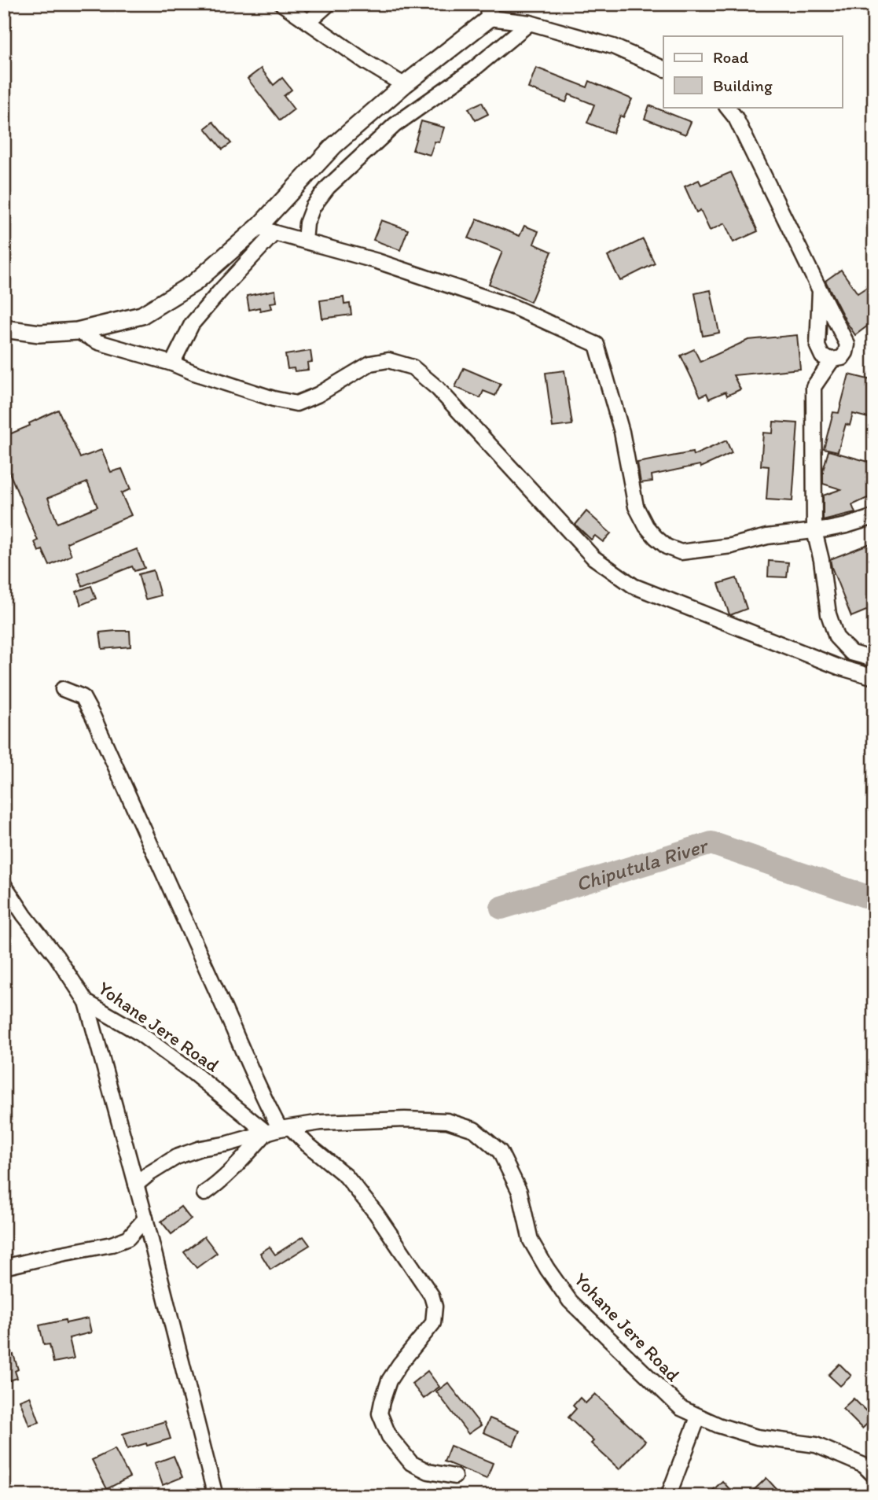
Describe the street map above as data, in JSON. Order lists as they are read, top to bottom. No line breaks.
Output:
{"streets":{"street":["Yohane Jere Road"]},"water":["Chiputula River"],"legend":["Road","Building"]}
